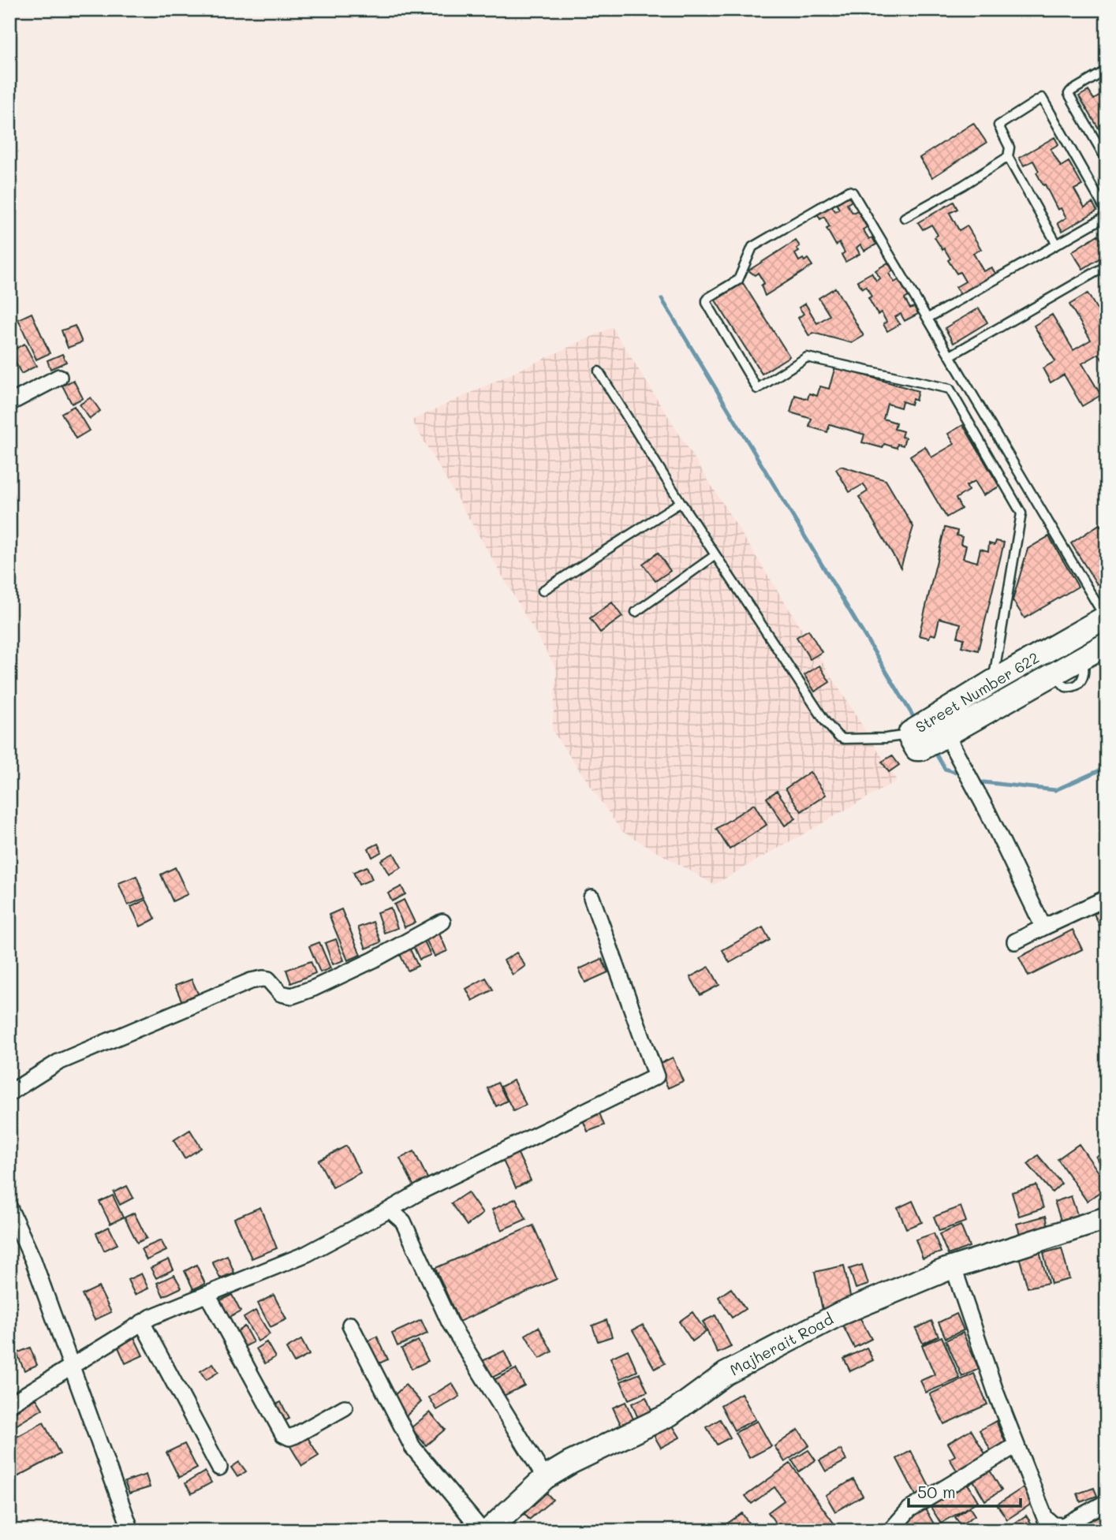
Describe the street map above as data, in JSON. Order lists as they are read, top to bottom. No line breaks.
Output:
{"streets":{"street":["Street Number 622","Majherait Road"]},"scale_bar":"50 m"}
